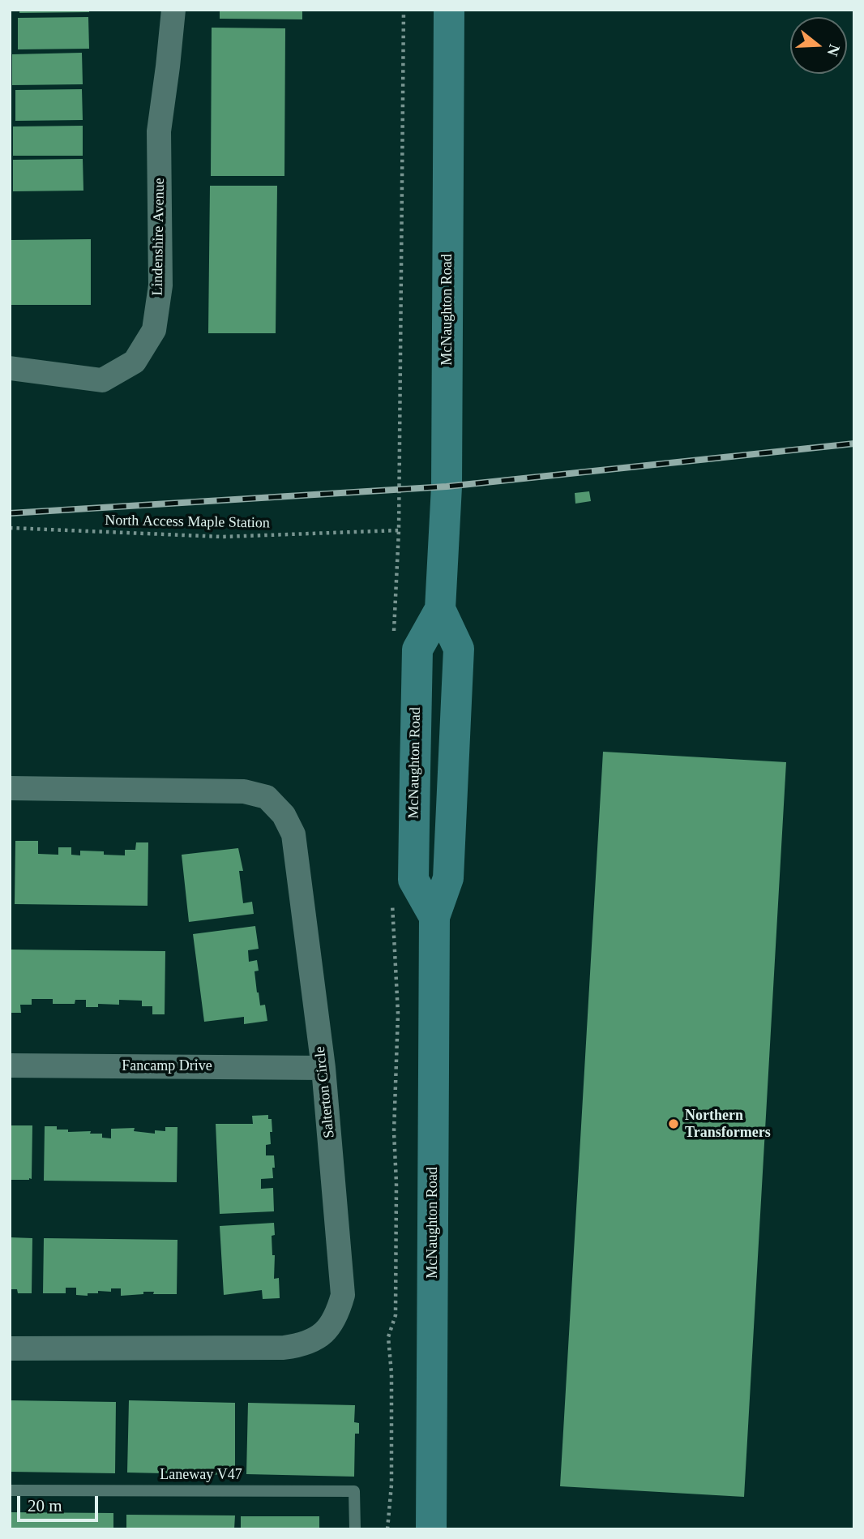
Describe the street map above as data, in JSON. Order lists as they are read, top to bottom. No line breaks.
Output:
{"streets":{"street":["Lindenshire Avenue","McNaughton Road","Fancamp Drive","Salterton Circle"],"lane":["Laneway V47"],"path":["North Access Maple Station"]},"crossings":[["Fancamp Drive","Salterton Circle"]],"places":["Northern Transformers"],"scale_bar":"20 m","north":"right"}
